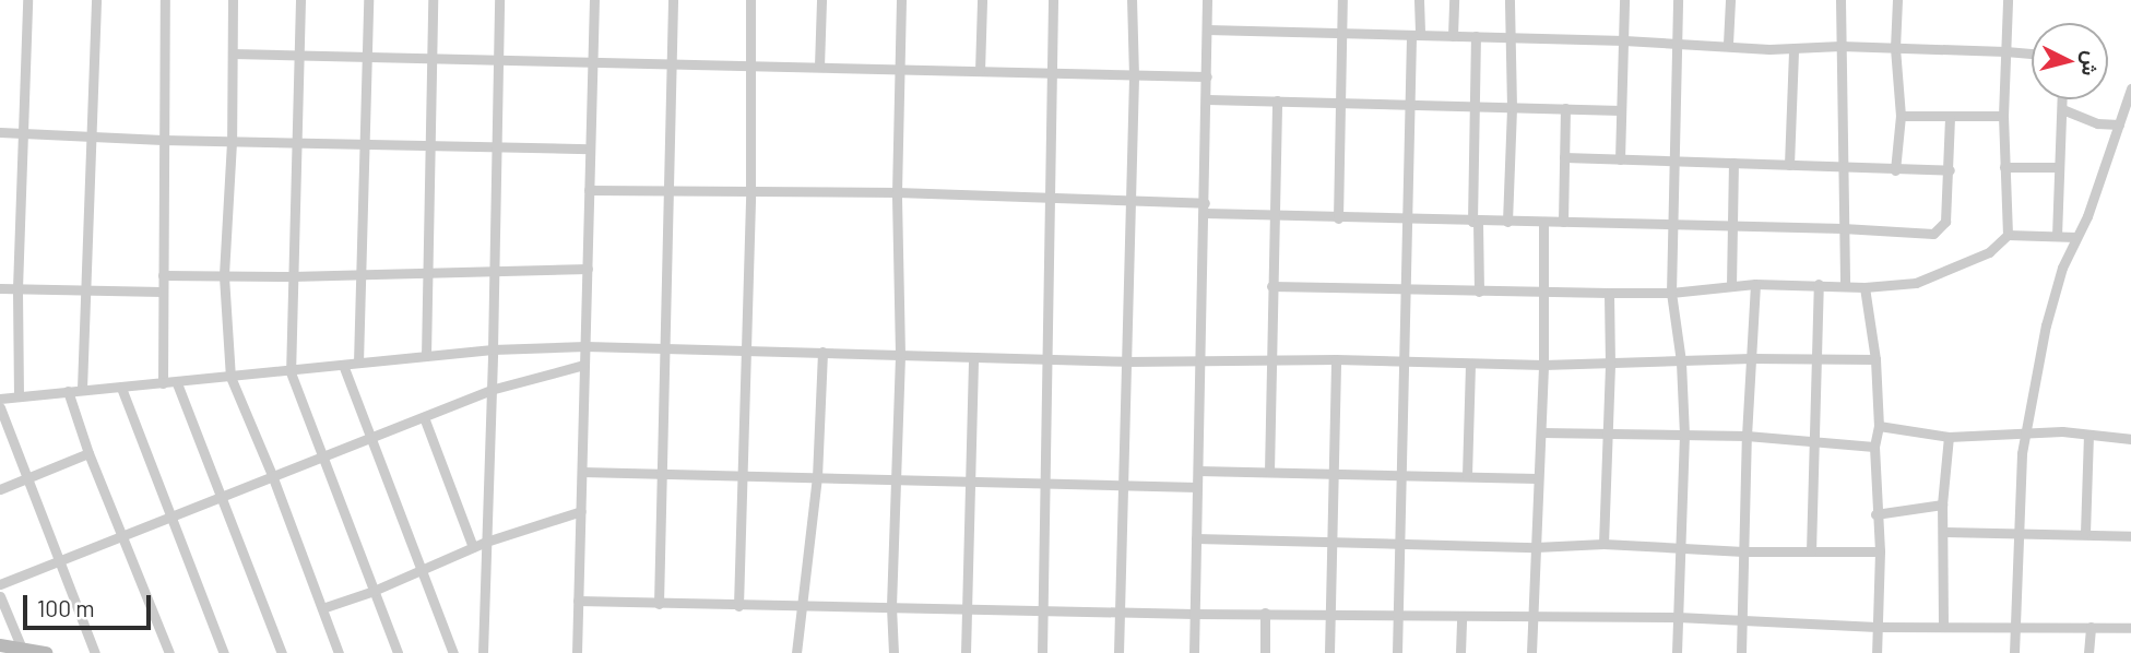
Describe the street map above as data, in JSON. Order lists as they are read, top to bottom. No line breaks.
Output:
{"scale_bar":"100 m","north":"right"}
